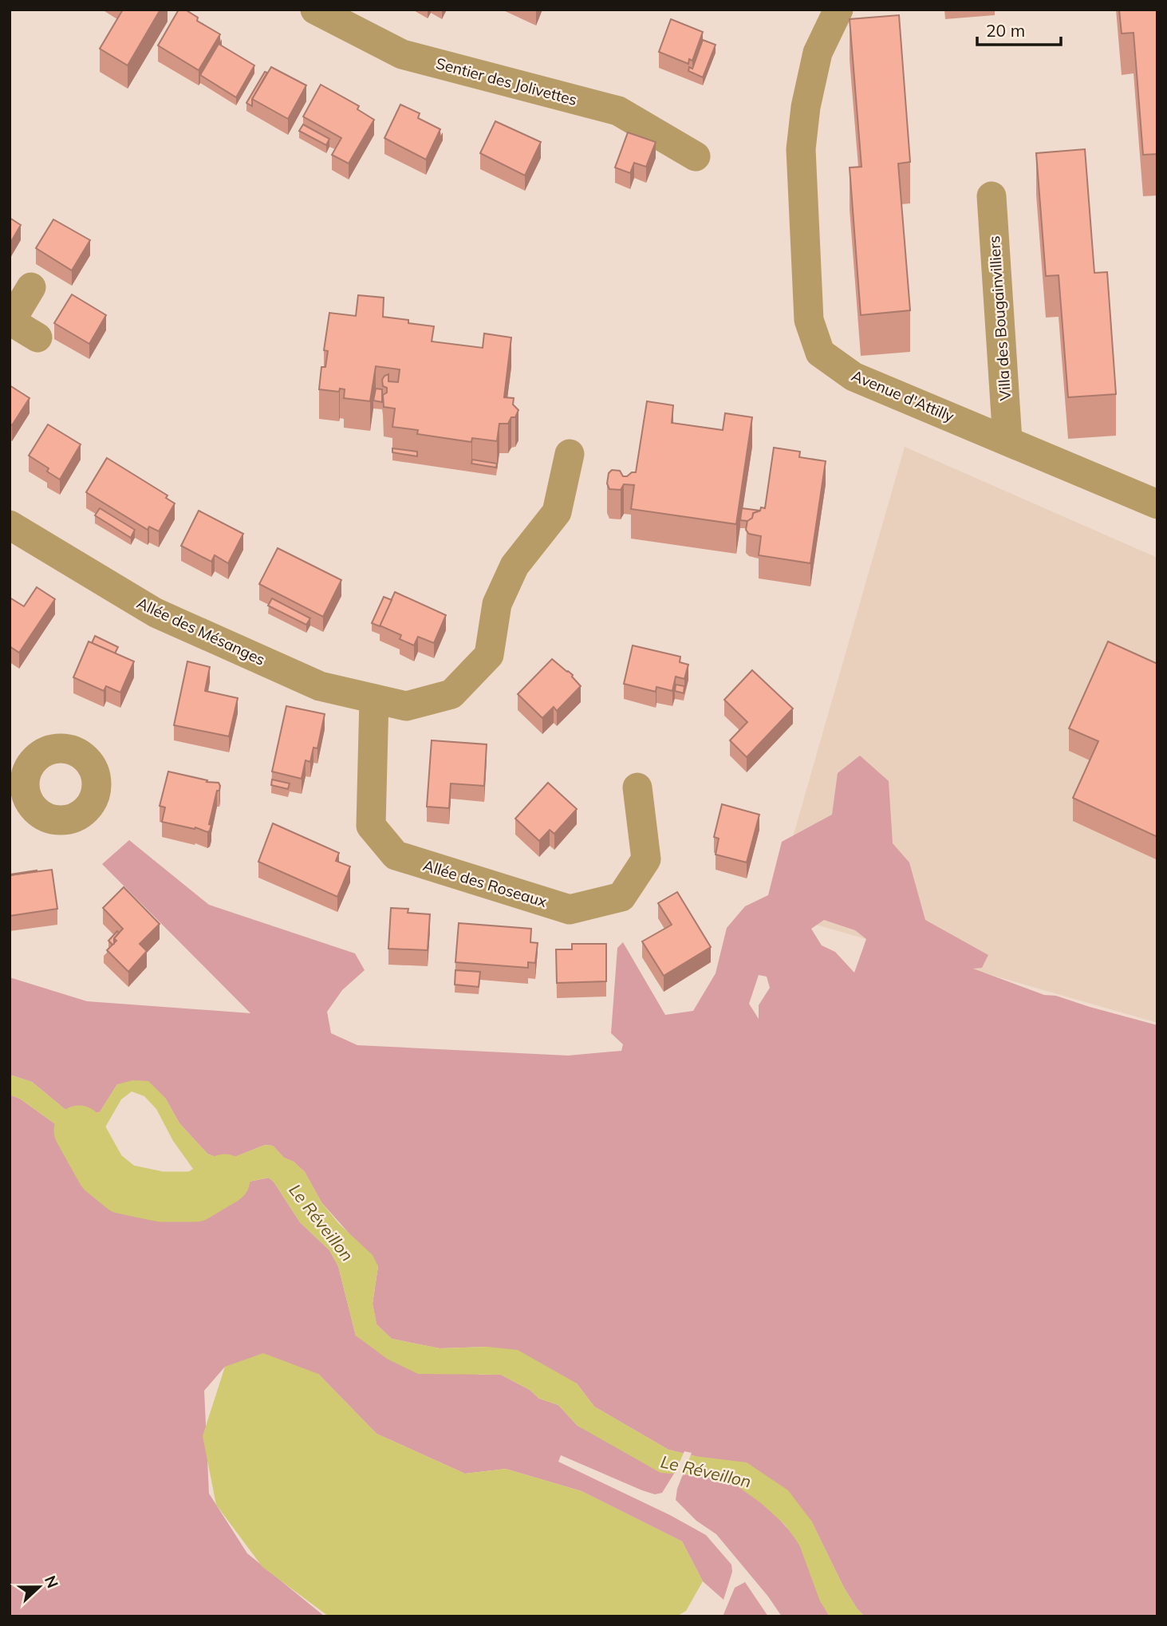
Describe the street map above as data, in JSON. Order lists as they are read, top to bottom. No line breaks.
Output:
{"streets":{"street":["Sentier des Jolivettes","Villa des Bougainvilliers","Avenue d'Attilly","Allée des Mésanges","Allée des Roseaux"]},"crossings":[["Villa des Bougainvilliers","Avenue d'Attilly"],["Allée des Mésanges","Allée des Roseaux"]],"water":["Le Réveillon"],"scale_bar":"20 m","north":"right"}
